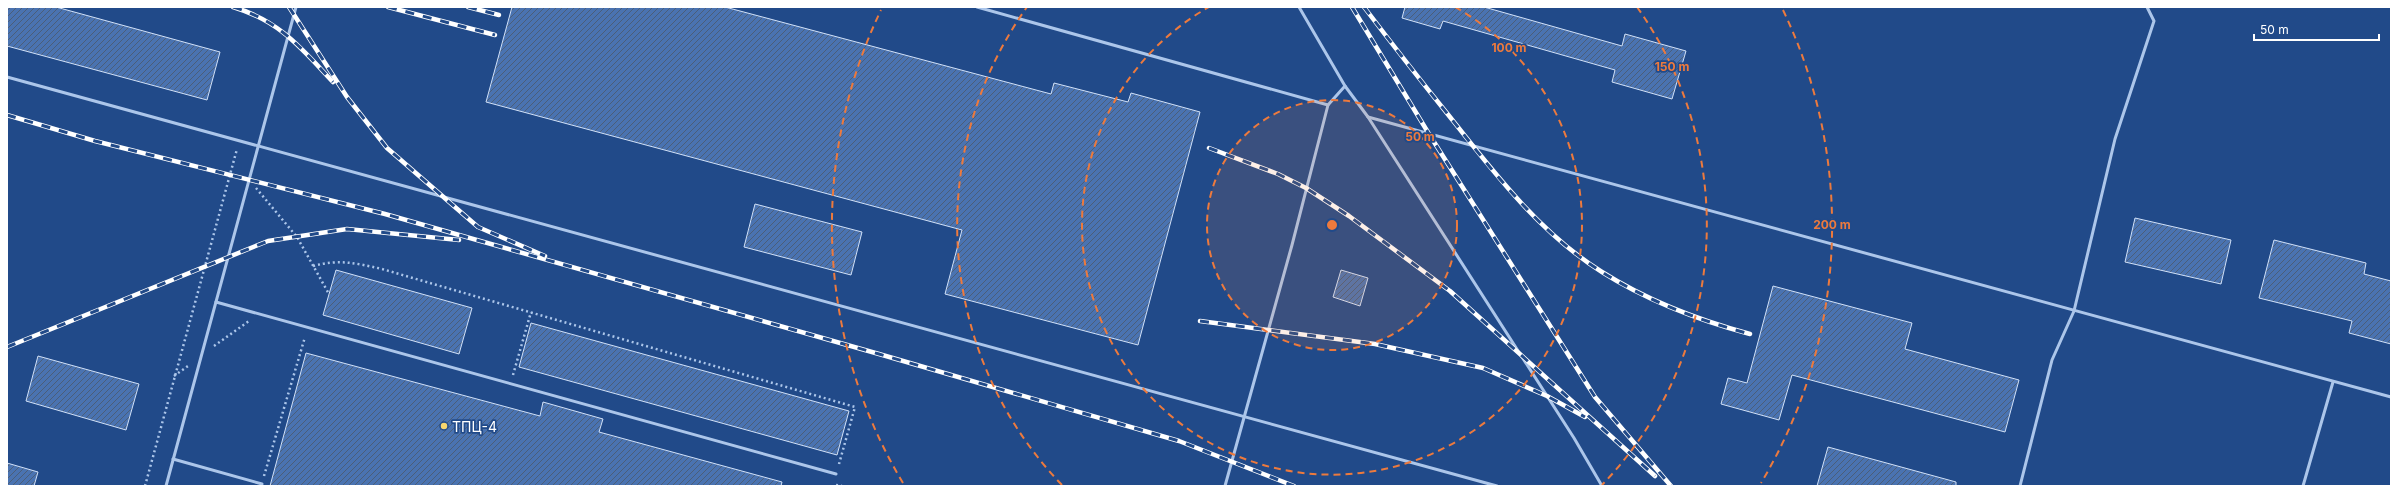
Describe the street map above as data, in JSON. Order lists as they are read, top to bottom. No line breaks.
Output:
{"places":["ТПЦ-4"],"scale_bar":"50 m","rings":["100 m","150 m","50 m","200 m"]}
